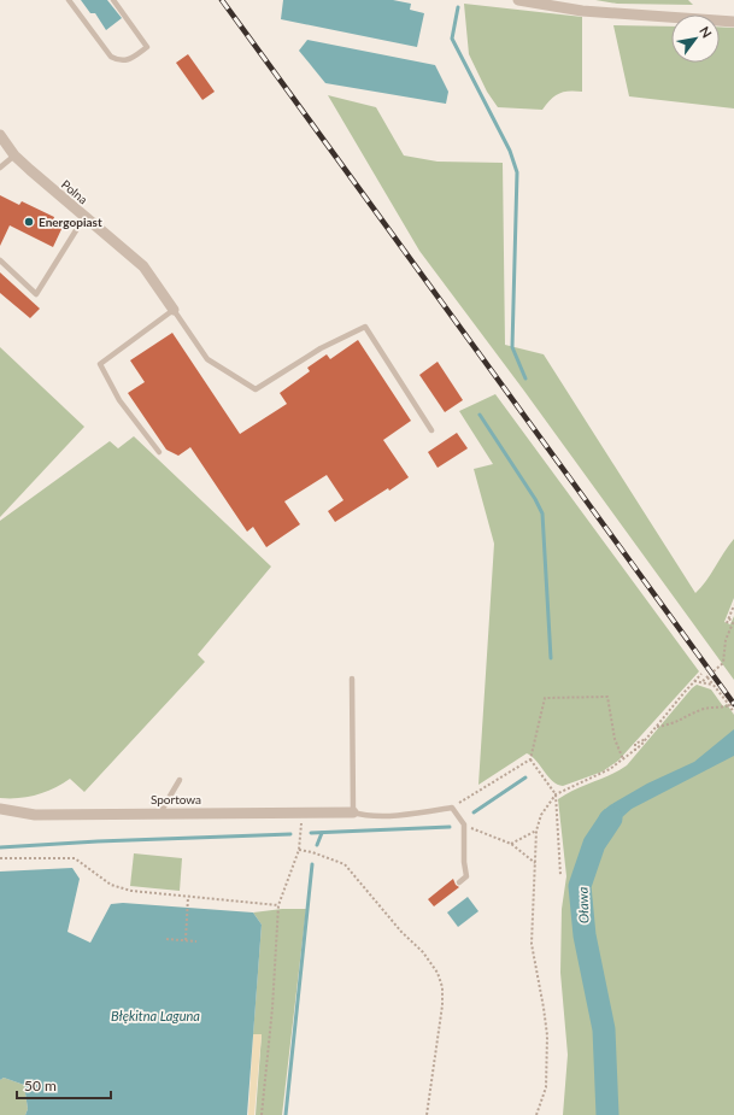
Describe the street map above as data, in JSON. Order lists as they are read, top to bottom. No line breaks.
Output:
{"streets":{"street":["Polna","Sportowa"]},"water":["Oława","Błękitna Laguna"],"places":["Energopiast"],"scale_bar":"50 m","north":"top right"}
